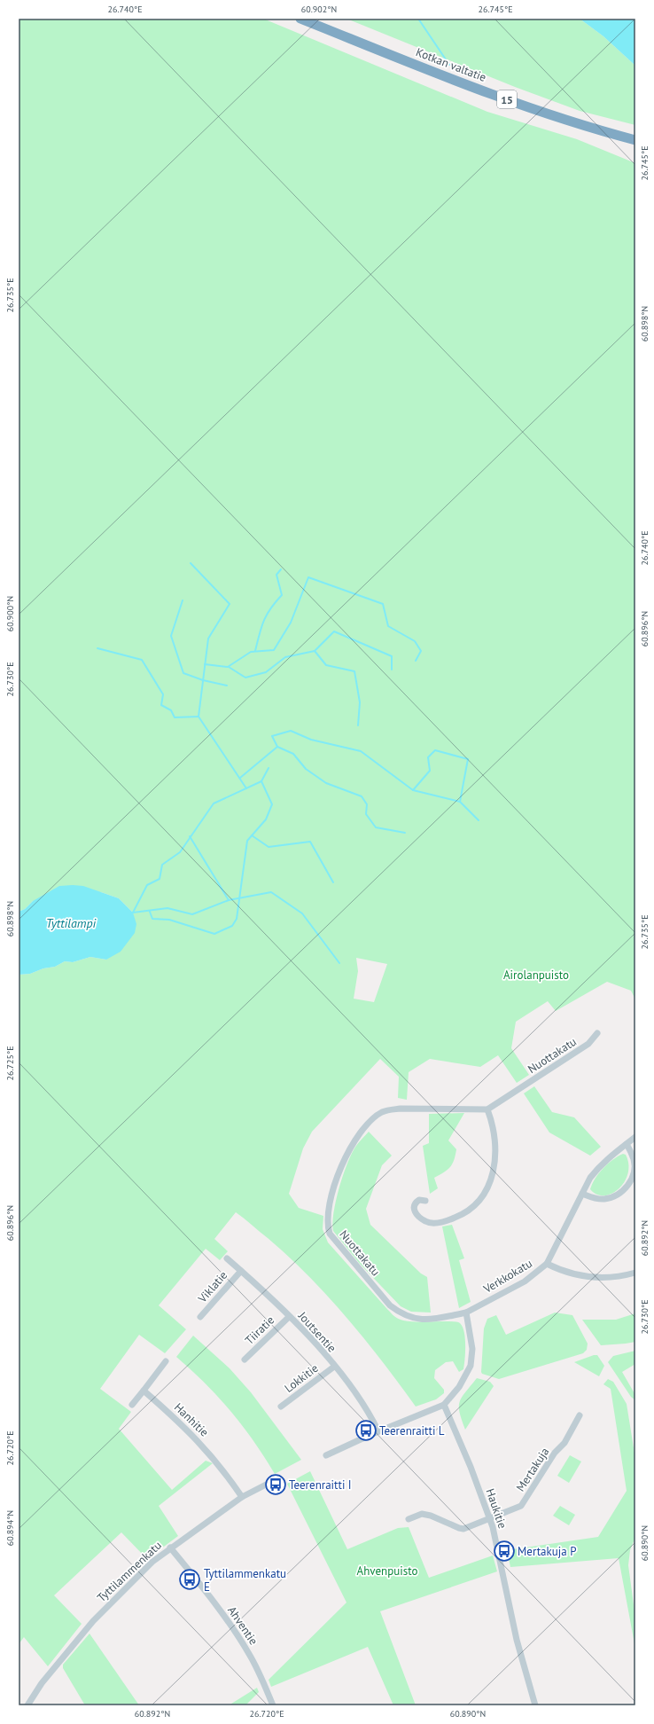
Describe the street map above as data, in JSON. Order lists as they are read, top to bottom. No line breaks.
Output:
{"streets":{"highway":["Kotkan valtatie","15"],"street":["Nuottakatu","Verkkokatu","Viklatie","Tiiratie","Joutsentie","Lokkitie","Hanhitie","Mertakuja","Haukitie","Tyttilammenkatu","Ahventie"]},"crossings":[["Nuottakatu","Verkkokatu"],["Viklatie","Joutsentie"],["Tiiratie","Joutsentie"],["Joutsentie","Lokkitie"],["Hanhitie","Tyttilammenkatu"],["Mertakuja","Haukitie"],["Tyttilammenkatu","Ahventie"]],"water":["Tyttilampi"],"parks":["Airolanpuisto","Ahvenpuisto"],"places":{"bus stop":["Teerenraitti L","Teerenraitti I","Mertakuja P","Tyttilammenkatu E"]},"coordinates":["26.740°E","60.902°N","26.745°E","26.735°E","60.898°N","60.900°N","60.896°N","26.730°E","26.725°E","60.892°N","26.720°E","60.894°N","60.890°N"]}
